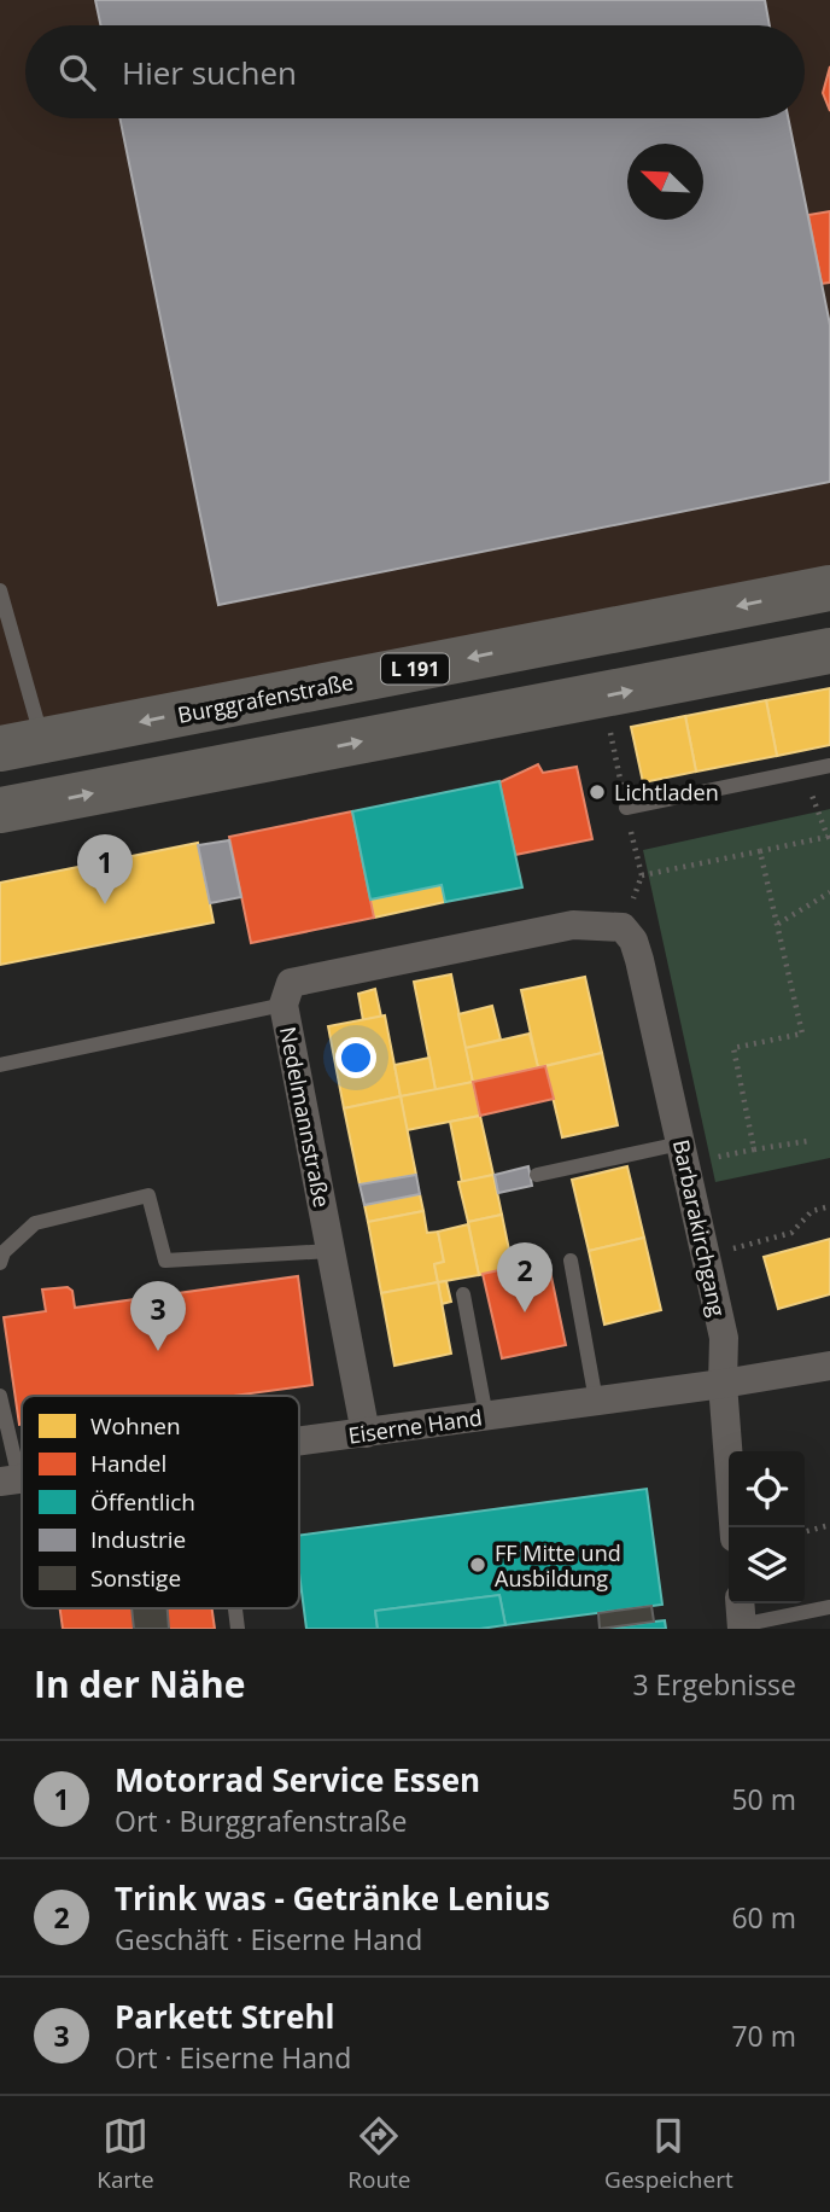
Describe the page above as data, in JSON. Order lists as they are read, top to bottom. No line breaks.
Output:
{"streets":{"main road":["L 191","Burggrafenstraße"],"street":["Nedelmannstraße","Barbarakirchgang","Eiserne Hand"]},"crossings":[["Nedelmannstraße","Barbarakirchgang"],["Nedelmannstraße","Eiserne Hand"],["Barbarakirchgang","Eiserne Hand"]],"places":["Lichtladen","FF Mitte und Ausbildung"],"legend":["Wohnen","Handel","Öffentlich","Industrie","Sonstige"],"north":"top left","page":{"search":"Hier suchen","pins":["1","2","3"],"heading":["In der Nähe","3 Ergebnisse"],"list":[{"mark":"1","name":"Motorrad Service Essen","note":"Ort · Burggrafenstraße","value":"50 m"},{"mark":"2","name":"Trink was - Getränke Lenius","note":"Geschäft · Eiserne Hand","value":"60 m"},{"mark":"3","name":"Parkett Strehl","note":"Ort · Eiserne Hand","value":"70 m"}],"nav":["Karte","Route","Gespeichert"]}}
